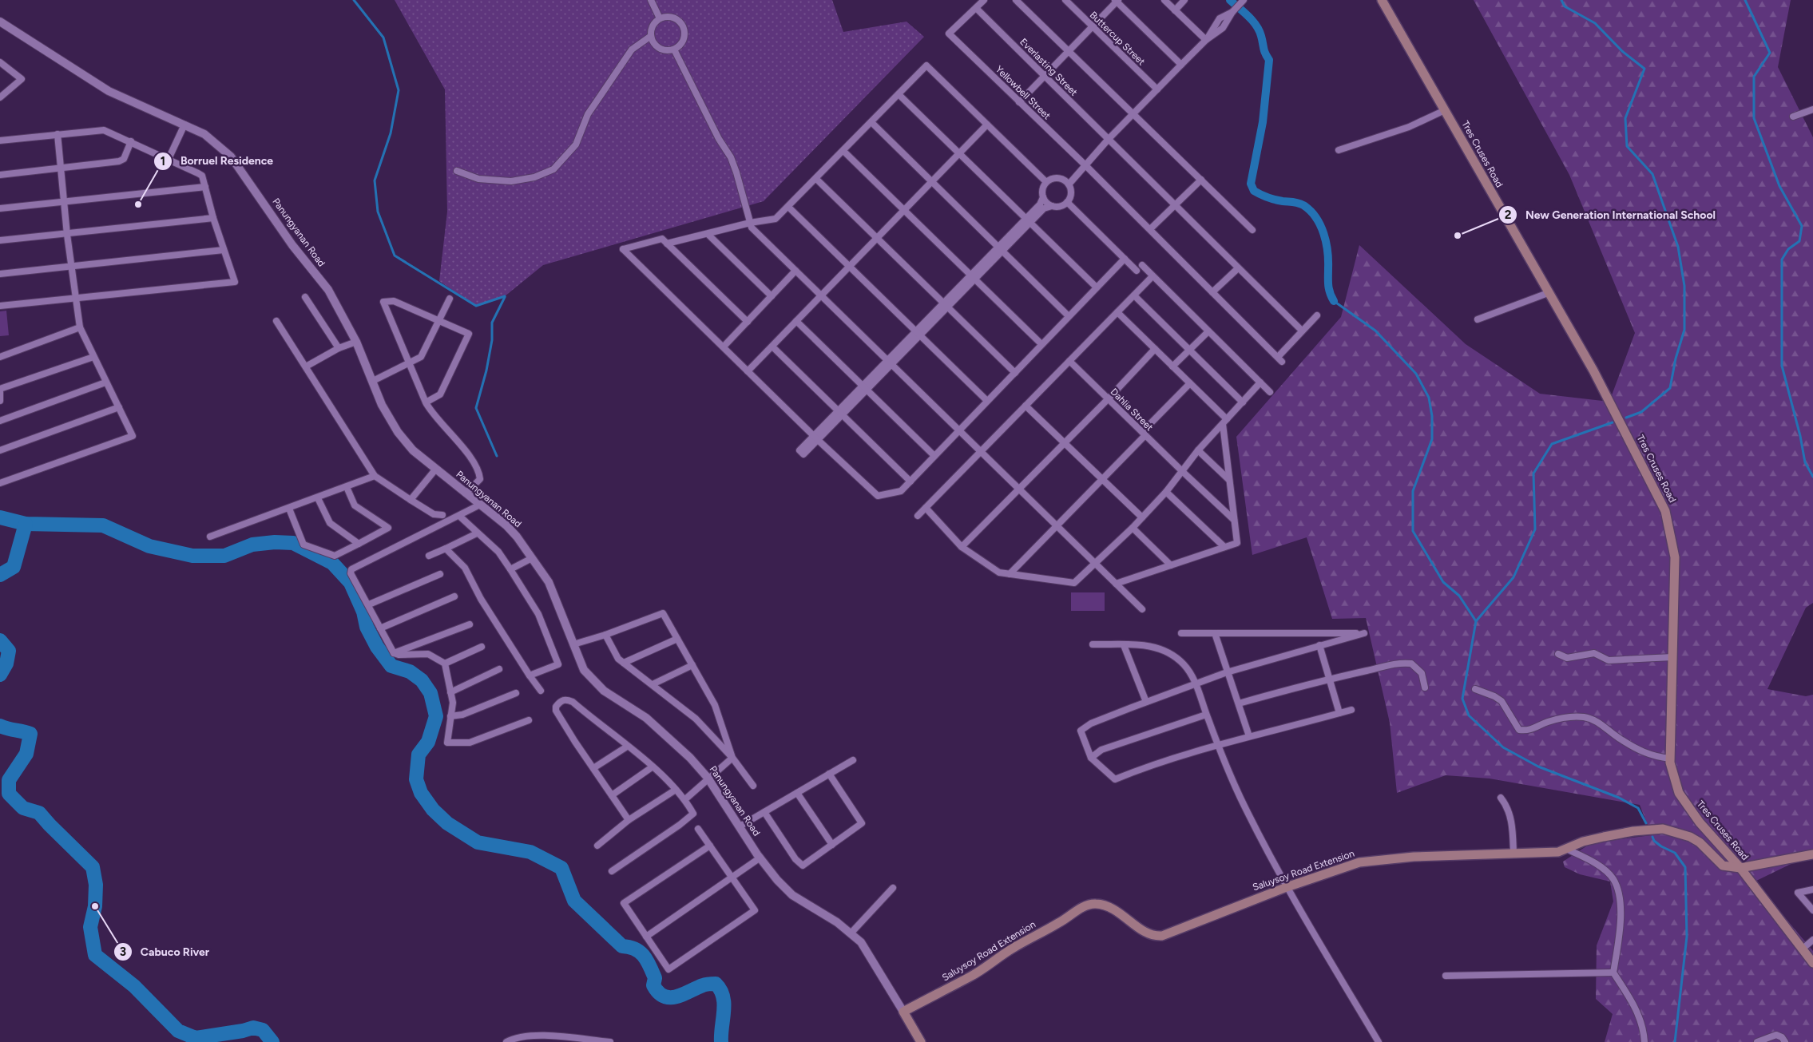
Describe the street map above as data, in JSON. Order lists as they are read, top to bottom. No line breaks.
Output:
{"streets":{"main road":["Tres Cruses Road","Panungyanan Road","Saluysoy Road Extension"],"street":["Buttercup Street","Everlasting Street","Yellowbell Street","Dahlia Street"]},"crossings":[["Everlasting Street","Yellowbell Street"],["Tres Cruses Road","Saluysoy Road Extension"],["Panungyanan Road","Saluysoy Road Extension"]],"places":["Borruel Residence","New Generation International School","Cabuco River"]}
